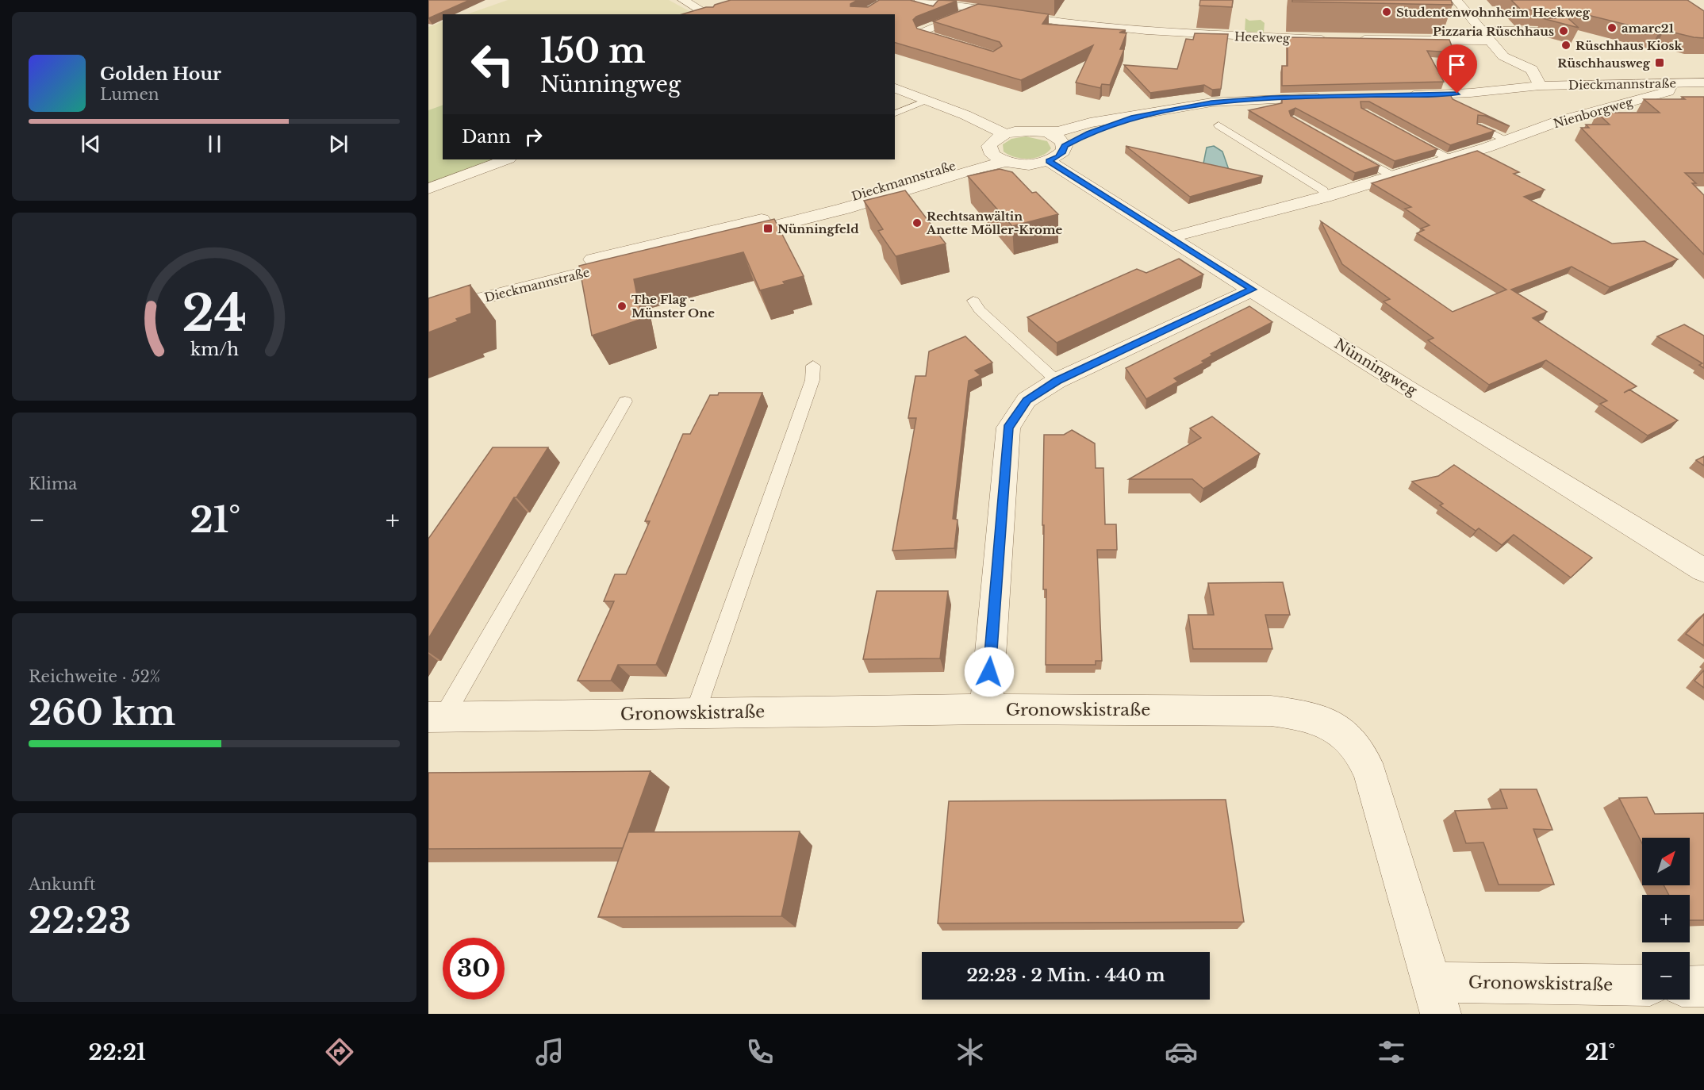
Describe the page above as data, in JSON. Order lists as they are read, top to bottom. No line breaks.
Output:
{"streets":{"street":["Heekweg","Dieckmannstraße","Nienborgweg","Nünningweg","Gronowskistraße"]},"crossings":[["Dieckmannstraße","Nienborgweg"],["Dieckmannstraße","Nünningweg"],["Nienborgweg","Nünningweg"]],"places":{"other":["Studentenwohnheim Heekweg","amarc21","Pizzaria Rüschhaus","Rüschhaus Kiosk","Rechtsanwältin Anette Möller-Krome","The Flag - Münster One"],"transit":["Rüschhausweg","Nünningfeld"]},"north":"top right","page":{"turn":["150 m","Nünningweg"],"song":["Golden Hour","Lumen"],"then":"Dann","tile":["Klima",["Reichweite · 52%","260 km"],["Ankunft","22:23"]],"heat":["−","21°","+"],"map_buttons":["+","−"],"limit":"30","trip":"22:23 · 2 Min. · 440 m","tabs":["22:21","21°"],"gauge":["24","km/h"]}}
